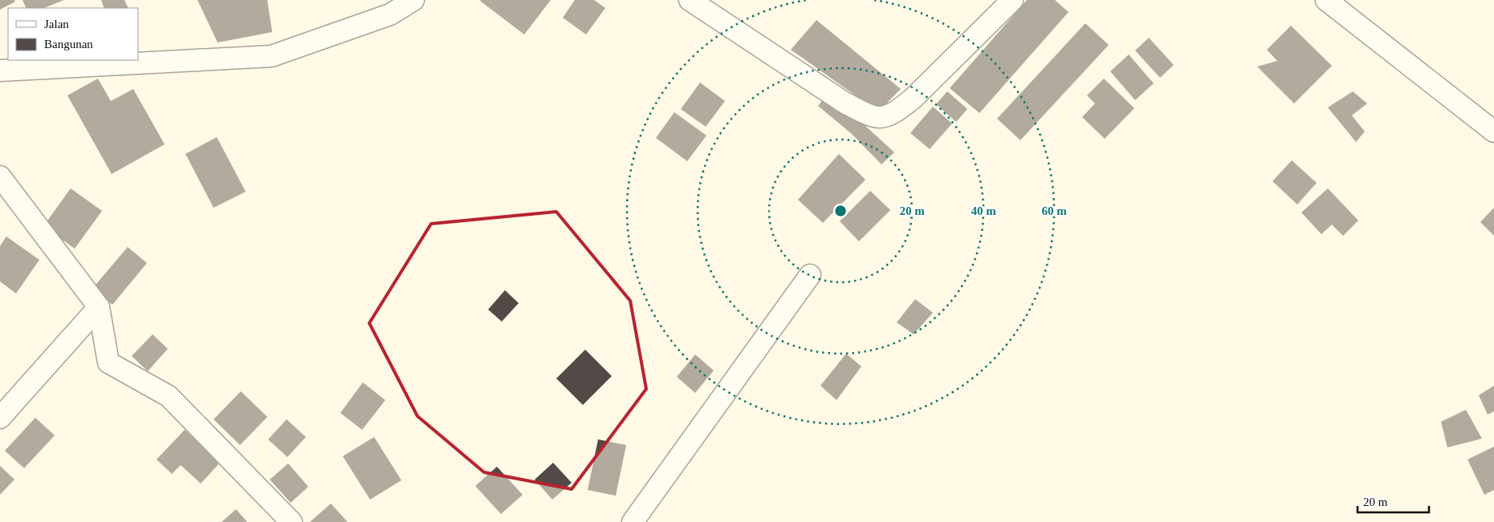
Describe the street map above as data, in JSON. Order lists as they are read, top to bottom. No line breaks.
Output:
{"legend":["Jalan","Bangunan"],"scale_bar":"20 m","rings":["20 m","40 m","60 m"]}
